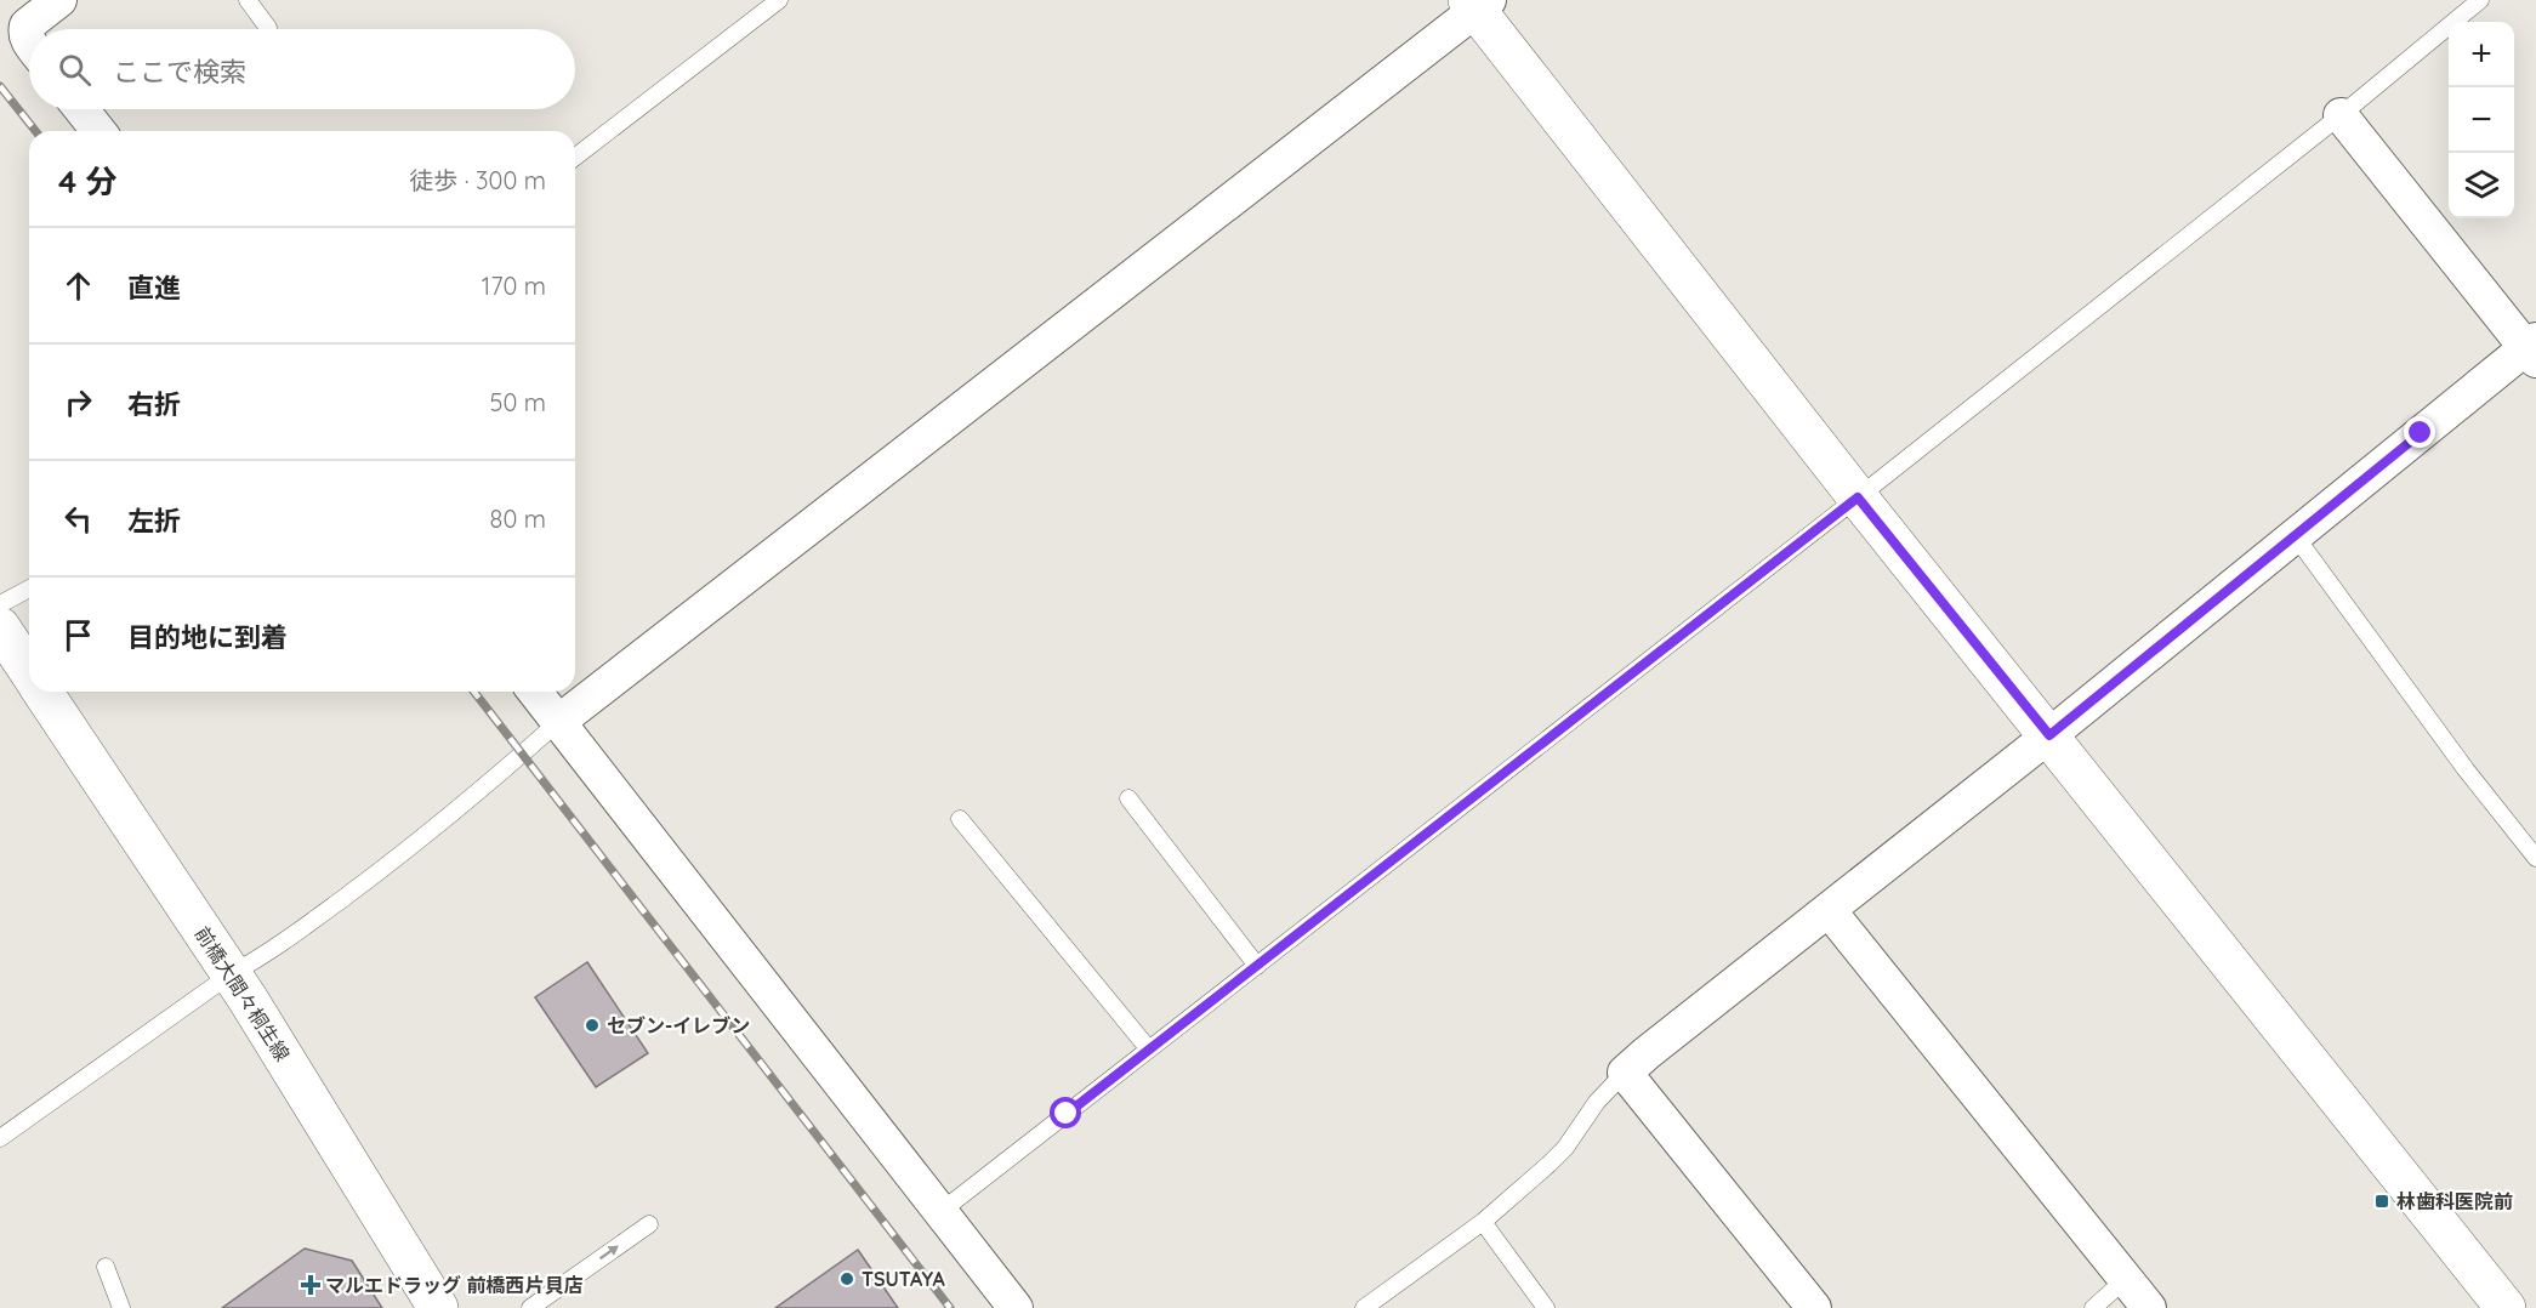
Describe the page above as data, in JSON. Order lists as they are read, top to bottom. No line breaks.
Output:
{"streets":{"street":["前橋大間々桐生線"]},"places":{"other":["セブン-イレブン","TSUTAYA"],"transit":["林歯科医院前"],"health":["マルエドラッグ 前橋西片貝店"]},"page":{"map_buttons":["+","−"],"search":"ここで検索","heading":["4 分","徒歩 · 300 m"],"list":[["直進","170 m"],["右折","50 m"],["左折","80 m"],"目的地に到着"]}}
